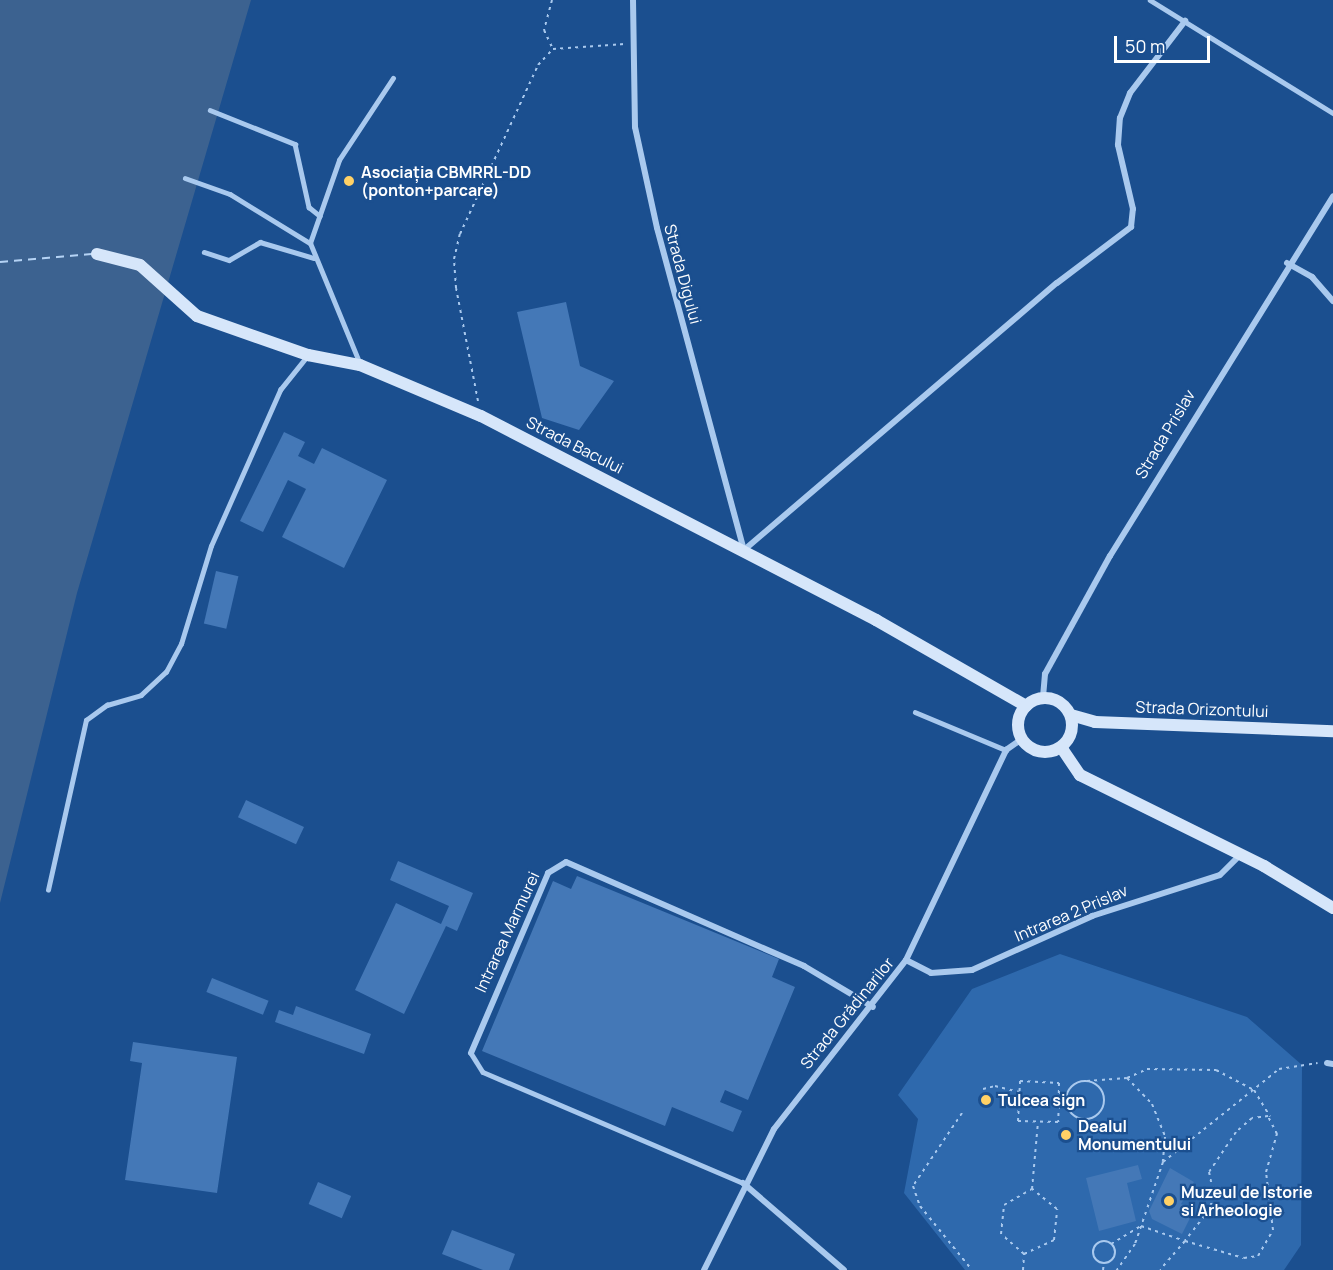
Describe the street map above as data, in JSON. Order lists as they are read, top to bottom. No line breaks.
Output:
{"streets":{"street":["Strada Digului","Strada Prislav","Strada Bacului","Strada Orizontului","Intrarea 2 Prislav","Intrarea Marmurei","Strada Grădinarilor"]},"crossings":[["Strada Digului","Strada Bacului"],["Strada Prislav","Strada Bacului"],["Strada Prislav","Strada Orizontului"],["Strada Bacului","Strada Orizontului"],["Intrarea 2 Prislav","Strada Grădinarilor"],["Intrarea Marmurei","Strada Grădinarilor"]],"places":["Asociația CBMRRL-DD (ponton+parcare)","Tulcea sign","Dealul Monumentului","Muzeul de Istorie si Arheologie"],"scale_bar":"50 m"}
